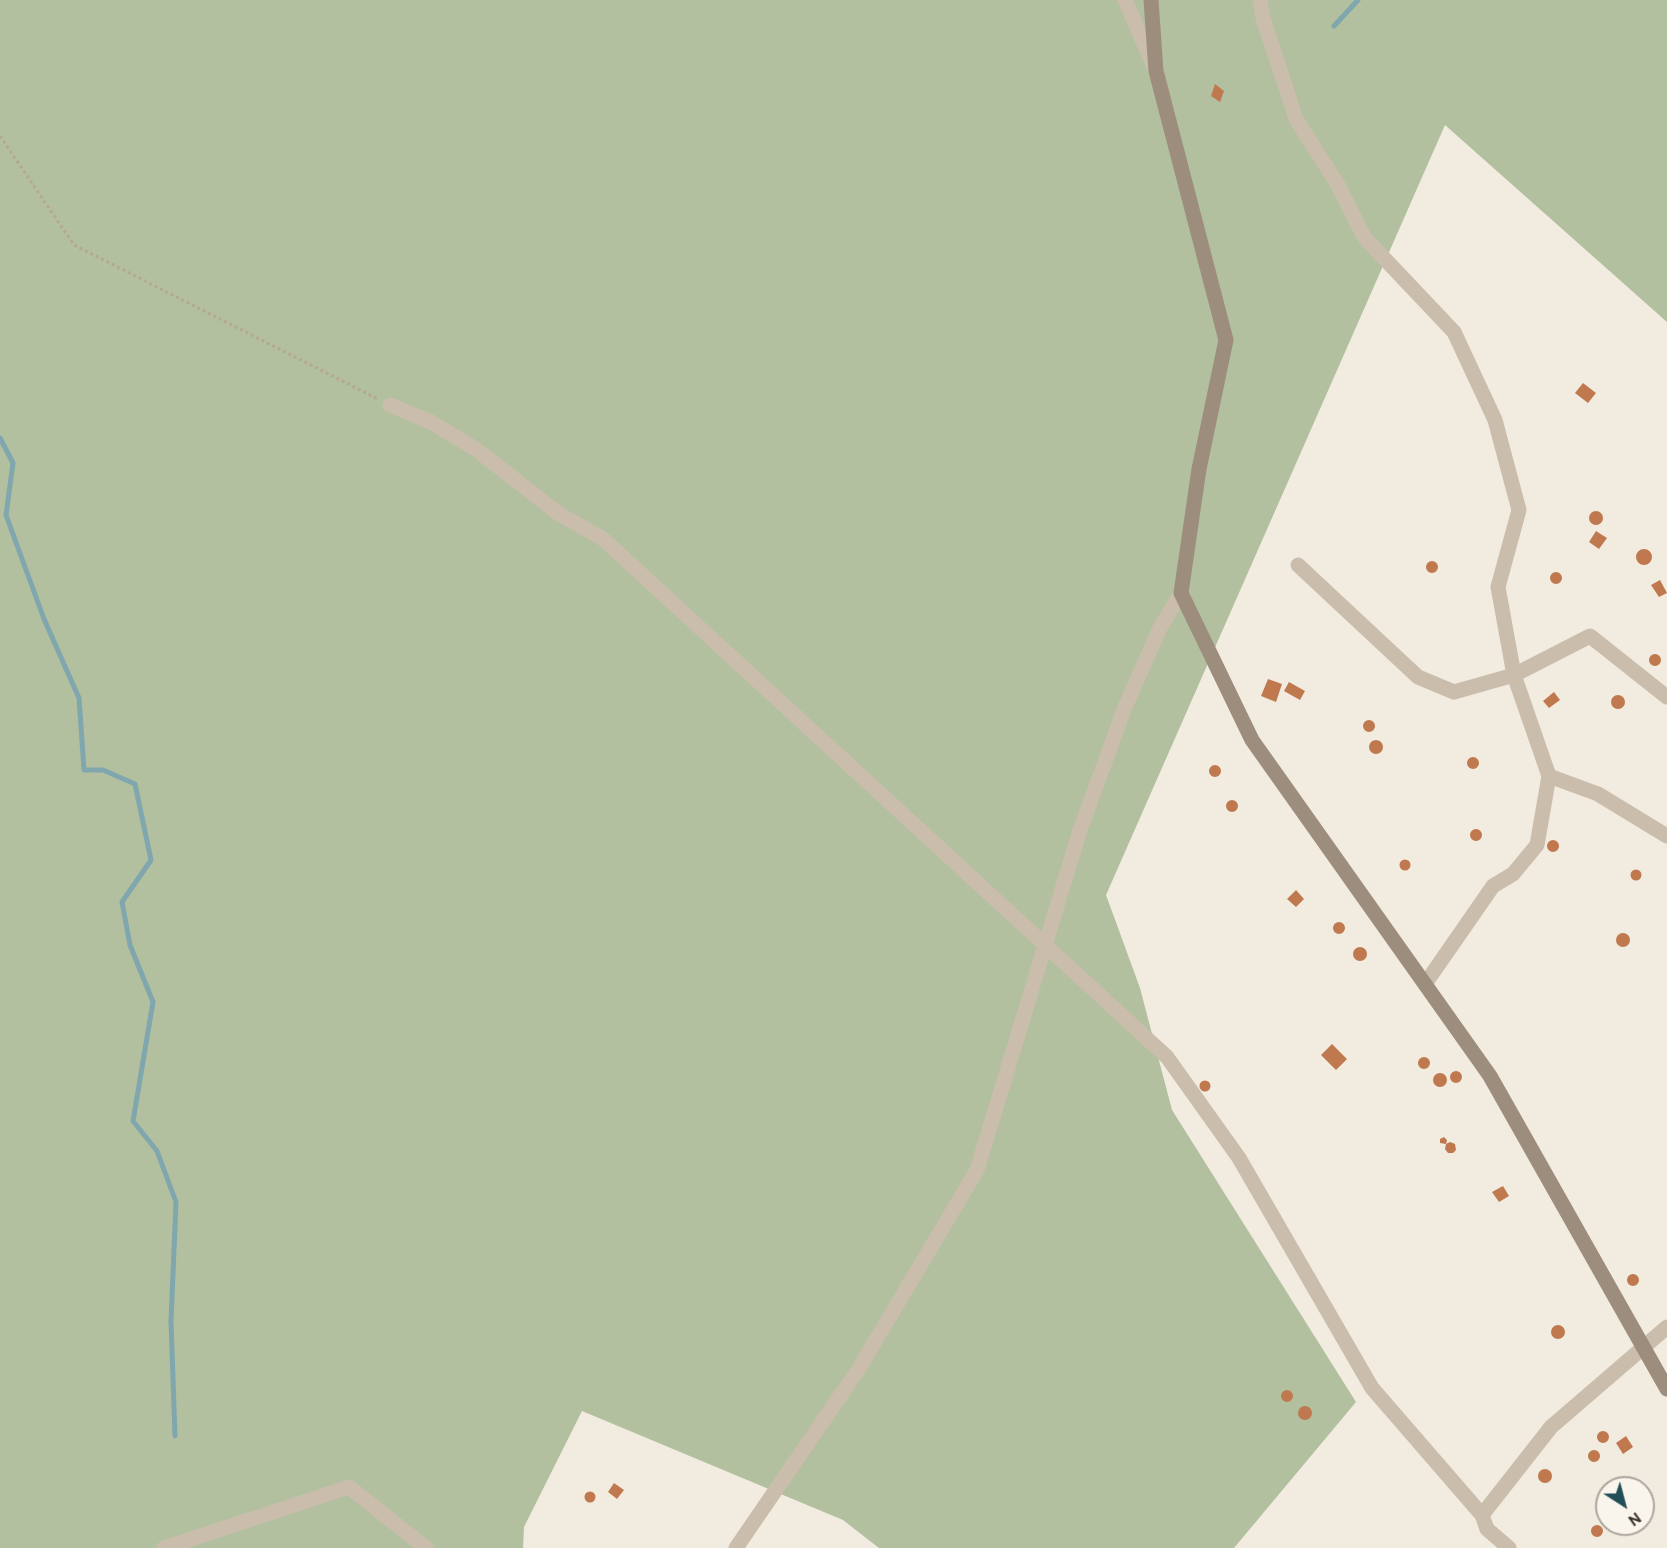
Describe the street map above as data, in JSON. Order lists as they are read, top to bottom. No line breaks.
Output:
{"north":"bottom right"}
